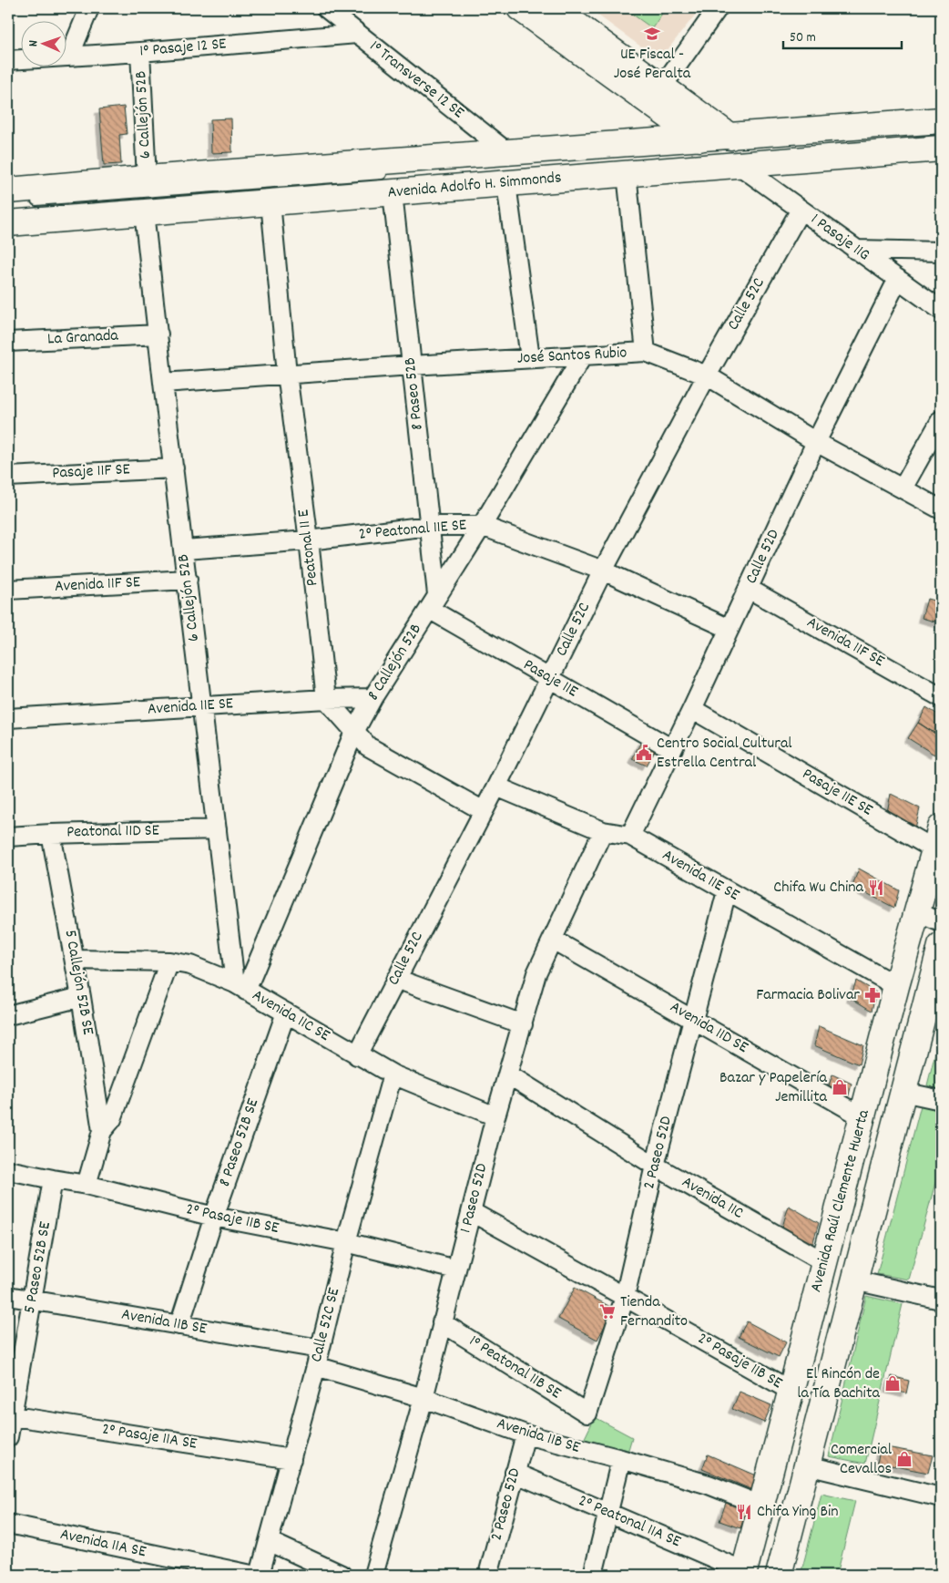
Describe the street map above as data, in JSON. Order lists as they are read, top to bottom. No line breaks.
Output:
{"streets":{"main road":["Avenida Adolfo H. Simmonds","Avenida Raúl Clemente Huerta"],"street":["1° Pasaje 12 SE","1° Transverse 12 SE","6 Callejón 52B","1 Pasaje 11G","Calle 52C","La Granada","José Santos Rubio","8 Paseo 52B","Pasaje 11F SE","2° Peatonal 11E SE","Peatonal 11 E","Calle 52D","Avenida 11F SE","8 Callejón 52B","Pasaje 11E","Avenida 11E SE","Pasaje 11E SE","Peatonal 11D SE","5 Callejón 52B SE","Avenida 11C SE","Avenida 11D SE","8 Paseo 52B SE","2 Paseo 52D","1 Paseo 52D","Avenida 11C","2° Pasaje 11B SE","5 Paseo 52B SE","Avenida 11B SE","Calle 52C SE","1° Peatonal 11B SE","2° Pasaje 11A SE","2° Peatonal 11A SE","Avenida 11A SE"]},"crossings":[["1° Pasaje 12 SE","1° Transverse 12 SE"],["1° Pasaje 12 SE","6 Callejón 52B"],["1° Transverse 12 SE","Avenida Adolfo H. Simmonds"],["6 Callejón 52B","Avenida Adolfo H. Simmonds"],["6 Callejón 52B","La Granada"],["6 Callejón 52B","José Santos Rubio"],["6 Callejón 52B","Pasaje 11F SE"],["6 Callejón 52B","2° Peatonal 11E SE"],["6 Callejón 52B","Avenida 11F SE"],["6 Callejón 52B","8 Callejón 52B"],["6 Callejón 52B","Avenida 11E SE"],["6 Callejón 52B","Peatonal 11D SE"],["6 Callejón 52B","Avenida 11C SE"],["Avenida Adolfo H. Simmonds","1 Pasaje 11G"],["Avenida Adolfo H. Simmonds","8 Paseo 52B"],["Avenida Adolfo H. Simmonds","Peatonal 11 E"],["1 Pasaje 11G","Calle 52C"],["1 Pasaje 11G","Calle 52D"],["Calle 52C","José Santos Rubio"],["Calle 52C","2° Peatonal 11E SE"],["Calle 52C","Pasaje 11E"],["Calle 52C","Avenida 11E SE"],["Calle 52C","Avenida 11C SE"],["José Santos Rubio","8 Paseo 52B"],["José Santos Rubio","Peatonal 11 E"],["José Santos Rubio","Calle 52D"],["José Santos Rubio","8 Callejón 52B"],["8 Paseo 52B","2° Peatonal 11E SE"],["8 Paseo 52B","8 Callejón 52B"],["8 Paseo 52B","Pasaje 11E"],["2° Peatonal 11E SE","Peatonal 11 E"],["2° Peatonal 11E SE","Calle 52D"],["2° Peatonal 11E SE","8 Callejón 52B"],["Peatonal 11 E","Avenida 11E SE"],["Calle 52D","Avenida 11F SE"],["Calle 52D","Pasaje 11E"],["Calle 52D","Avenida 11E SE"],["Calle 52D","Pasaje 11E SE"],["8 Callejón 52B","Pasaje 11E"],["8 Callejón 52B","Avenida 11E SE"],["8 Callejón 52B","Avenida 11C SE"],["Avenida 11E SE","2 Paseo 52D"],["Avenida 11E SE","1 Paseo 52D"],["Avenida 11E SE","Avenida Raúl Clemente Huerta"],["Pasaje 11E SE","Avenida Raúl Clemente Huerta"],["Peatonal 11D SE","5 Callejón 52B SE"],["5 Callejón 52B SE","Avenida 11C SE"],["Avenida 11C SE","8 Paseo 52B SE"],["Avenida 11C SE","1 Paseo 52D"],["Avenida 11C SE","Calle 52C SE"],["Avenida 11D SE","2 Paseo 52D"],["Avenida 11D SE","1 Paseo 52D"],["Avenida 11D SE","Avenida Raúl Clemente Huerta"],["8 Paseo 52B SE","2° Pasaje 11B SE"],["8 Paseo 52B SE","Avenida 11B SE"],["2 Paseo 52D","Avenida 11C"],["2 Paseo 52D","2° Pasaje 11B SE"],["2 Paseo 52D","Avenida 11B SE"],["2 Paseo 52D","1° Peatonal 11B SE"],["2 Paseo 52D","2° Peatonal 11A SE"],["1 Paseo 52D","Avenida 11C"],["1 Paseo 52D","2° Pasaje 11B SE"],["1 Paseo 52D","Avenida 11B SE"],["1 Paseo 52D","1° Peatonal 11B SE"],["Avenida 11C","Avenida Raúl Clemente Huerta"],["Avenida Raúl Clemente Huerta","2° Pasaje 11B SE"],["Avenida Raúl Clemente Huerta","Avenida 11B SE"],["Avenida Raúl Clemente Huerta","2° Peatonal 11A SE"],["2° Pasaje 11B SE","5 Paseo 52B SE"],["2° Pasaje 11B SE","Calle 52C SE"],["5 Paseo 52B SE","Avenida 11B SE"],["5 Paseo 52B SE","2° Pasaje 11A SE"],["Avenida 11B SE","Calle 52C SE"],["Calle 52C SE","2° Pasaje 11A SE"]],"places":{"school or university":["UE Fiscal - José Peralta"],"public building":["Centro Social Cultural Estrella Central"],"restaurant":["Chifa Wu China","Chifa Ying Bin"],"pharmacy":["Farmacia Bolivar"],"shop":["Bazar y Papelería Jemillita","El Rincón de la Tía Bachita","Comercial Cevallos"],"supermarket":["Tienda Fernandito"]},"scale_bar":"50 m","north":"left"}
